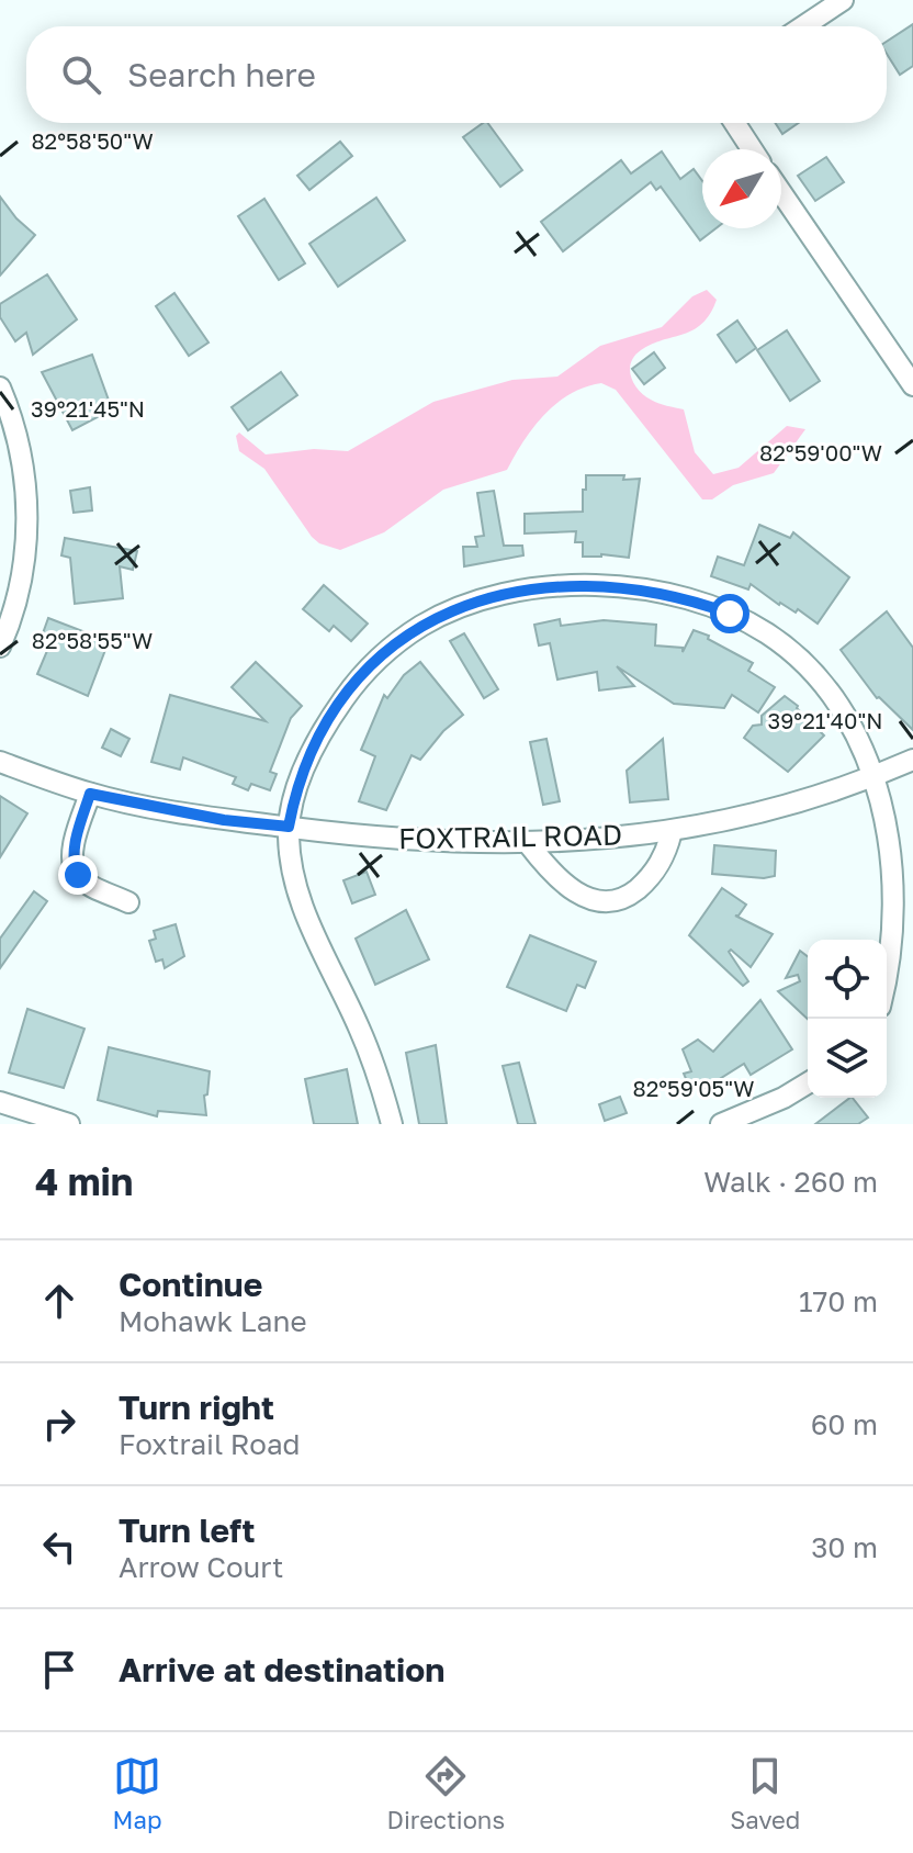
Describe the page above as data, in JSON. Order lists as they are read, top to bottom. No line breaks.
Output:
{"streets":{"street":["FOXTRAIL ROAD"]},"north":"bottom left","page":{"search":"Search here","heading":["4 min","Walk · 260 m"],"list":[["Continue","Mohawk Lane","170 m"],["Turn right","Foxtrail Road","60 m"],["Turn left","Arrow Court","30 m"],"Arrive at destination"],"nav":["Map","Directions","Saved"]},"coordinates":["82°58'50\"W","39°21'45\"N","82°59'00\"W","82°58'55\"W","39°21'40\"N","82°59'05\"W"]}
